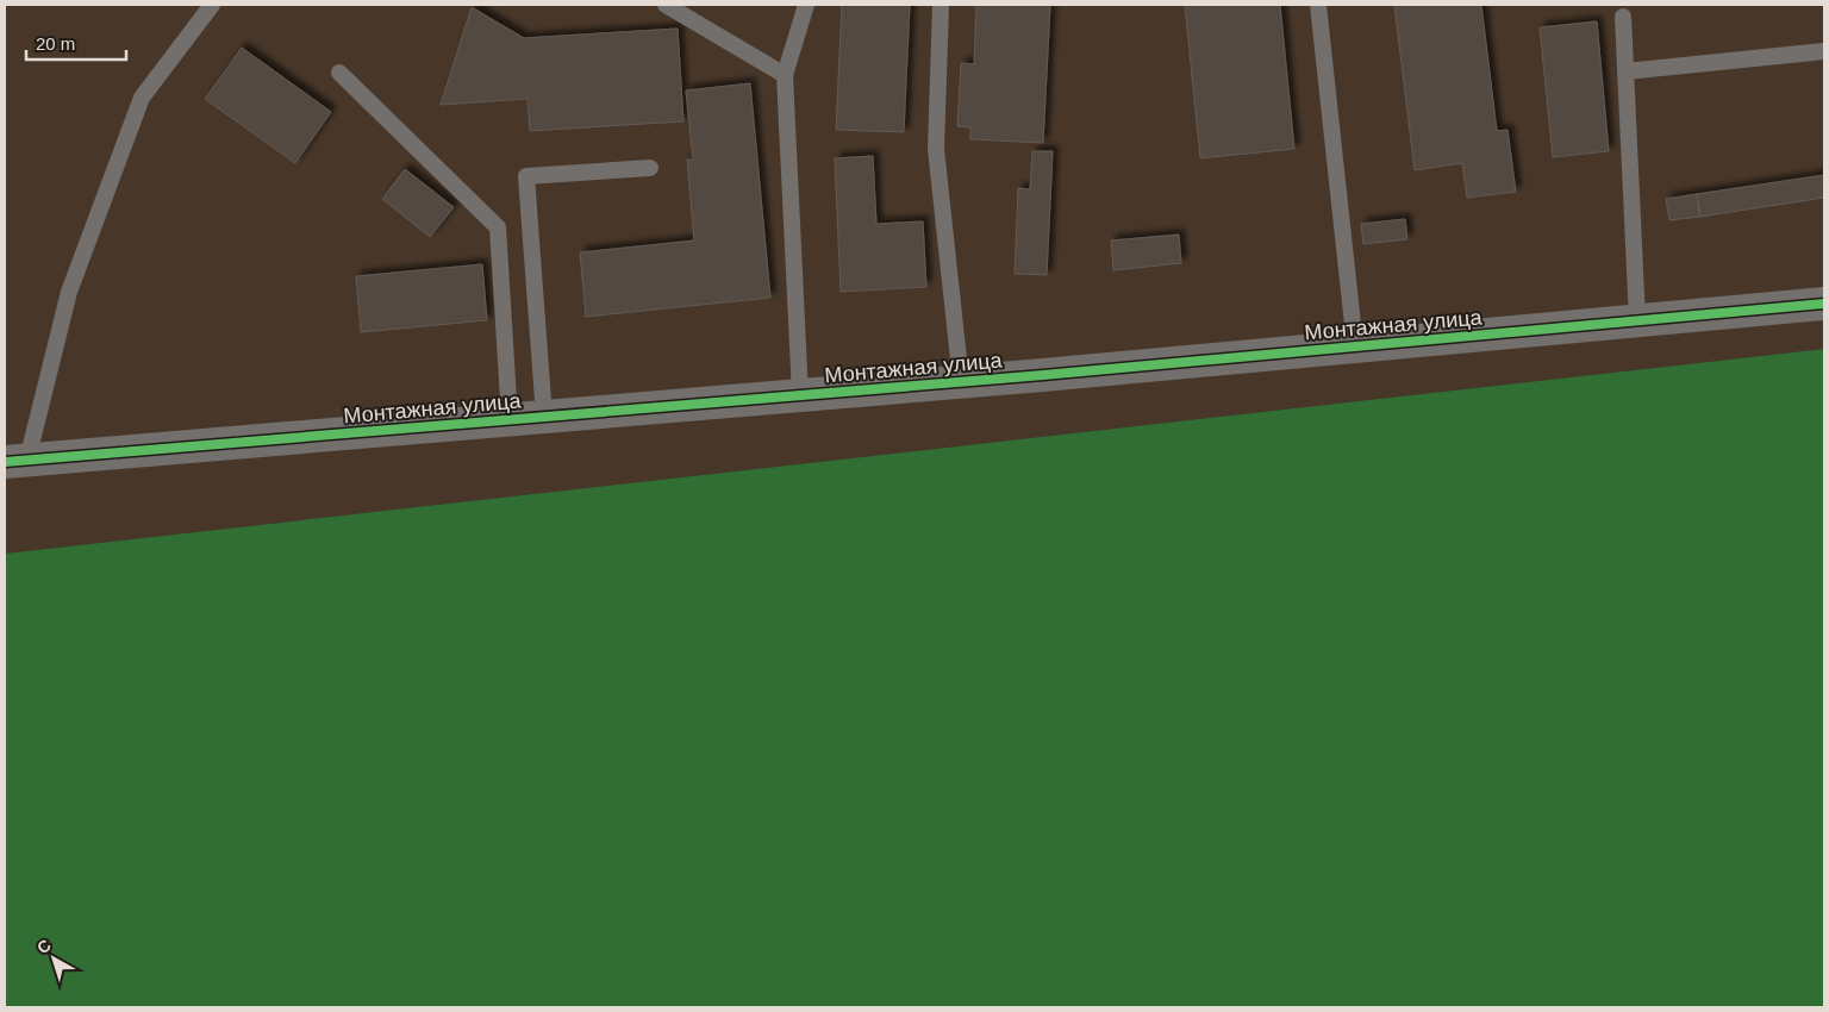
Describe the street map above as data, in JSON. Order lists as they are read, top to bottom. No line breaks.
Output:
{"streets":{"street":["Монтажная улица"]},"scale_bar":"20 m","north":"top left"}
